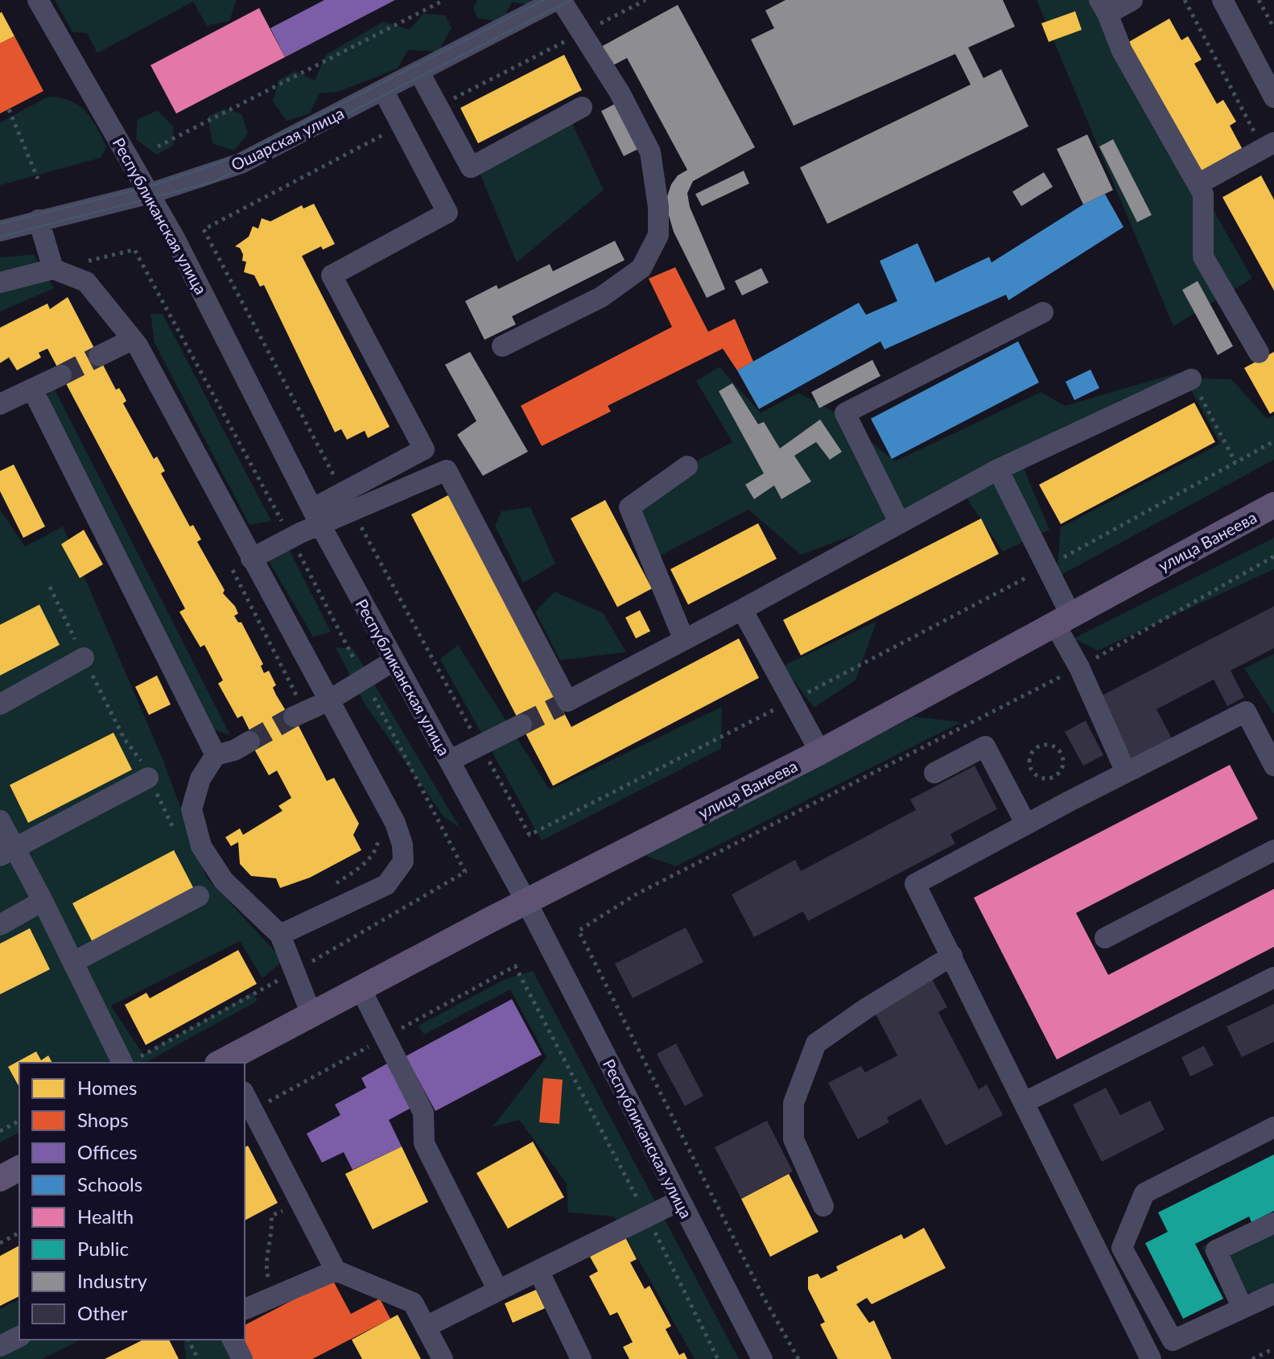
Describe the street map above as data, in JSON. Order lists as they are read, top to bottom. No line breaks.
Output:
{"streets":{"main road":["улица Ванеева"],"street":["Ошарская улица","Республиканская улица"]},"crossings":[["Ошарская улица","Республиканская улица"],["Республиканская улица","улица Ванеева"]],"legend":["Homes","Shops","Offices","Schools","Health","Public","Industry","Other"]}
